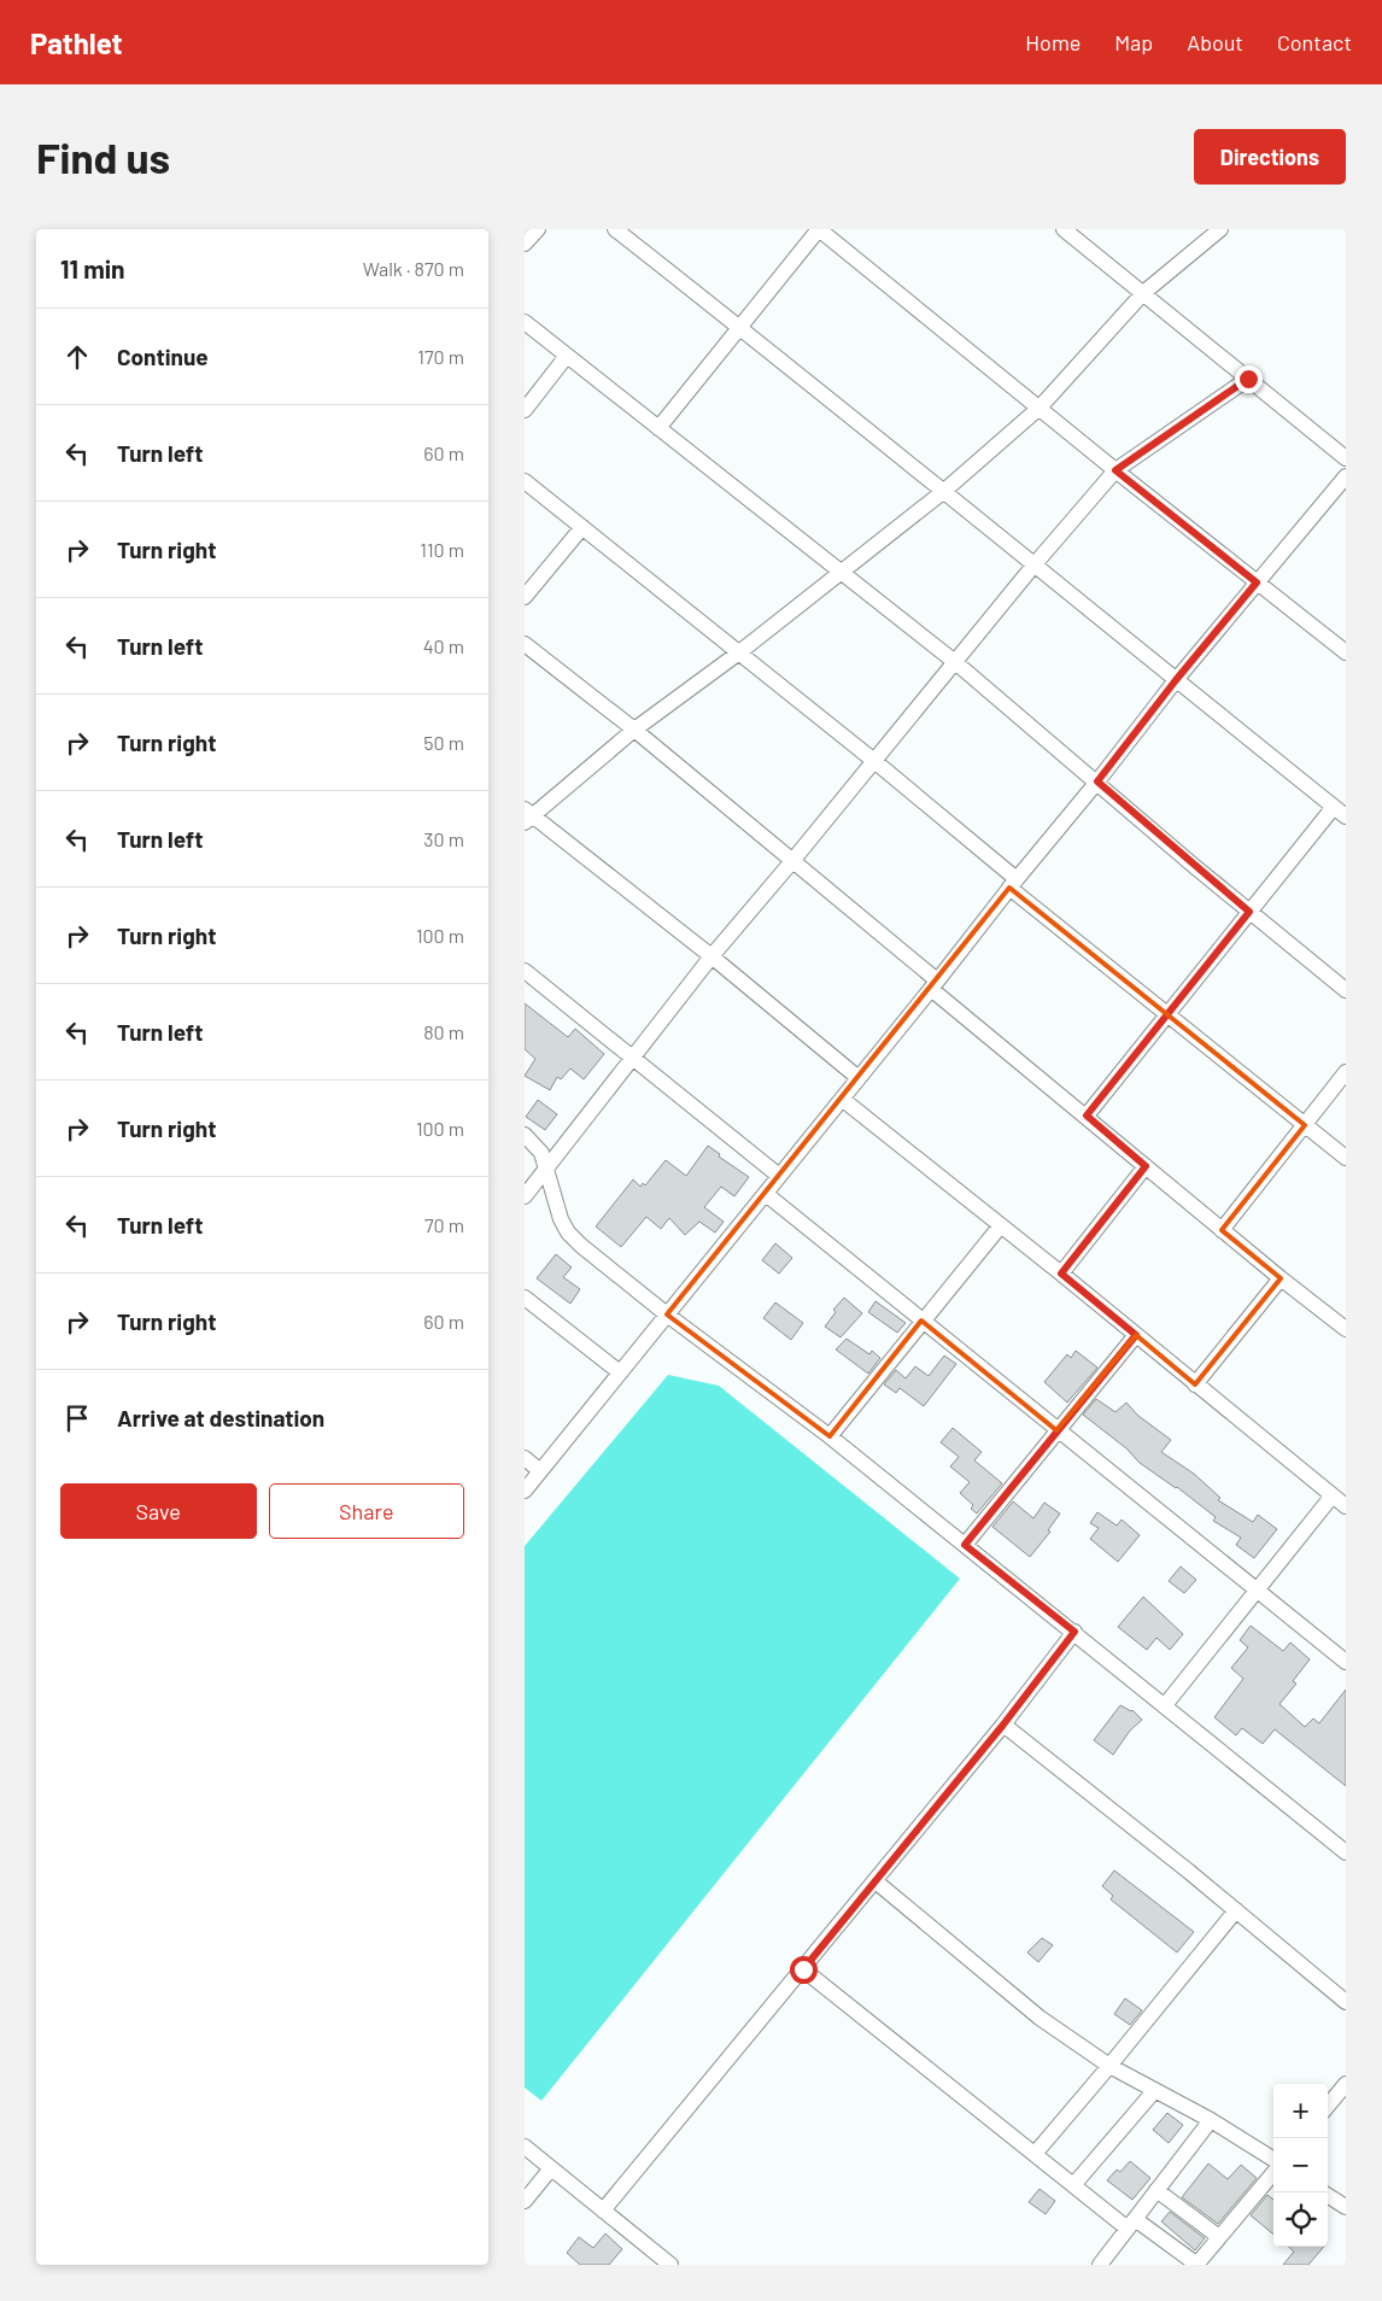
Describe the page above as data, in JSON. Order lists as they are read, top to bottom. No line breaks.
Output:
{"page":{"header":"Pathlet","nav":["Home","Map","About","Contact"],"buttons":["Directions",["Save","Share"]],"title":"Find us","heading":["11 min","Walk · 870 m"],"list":[["Continue","170 m"],["Turn left","60 m"],["Turn right","110 m"],["Turn left","40 m"],["Turn right","50 m"],["Turn left","30 m"],["Turn right","100 m"],["Turn left","80 m"],["Turn right","100 m"],["Turn left","70 m"],["Turn right","60 m"],"Arrive at destination"],"map_buttons":["+","−"]}}
